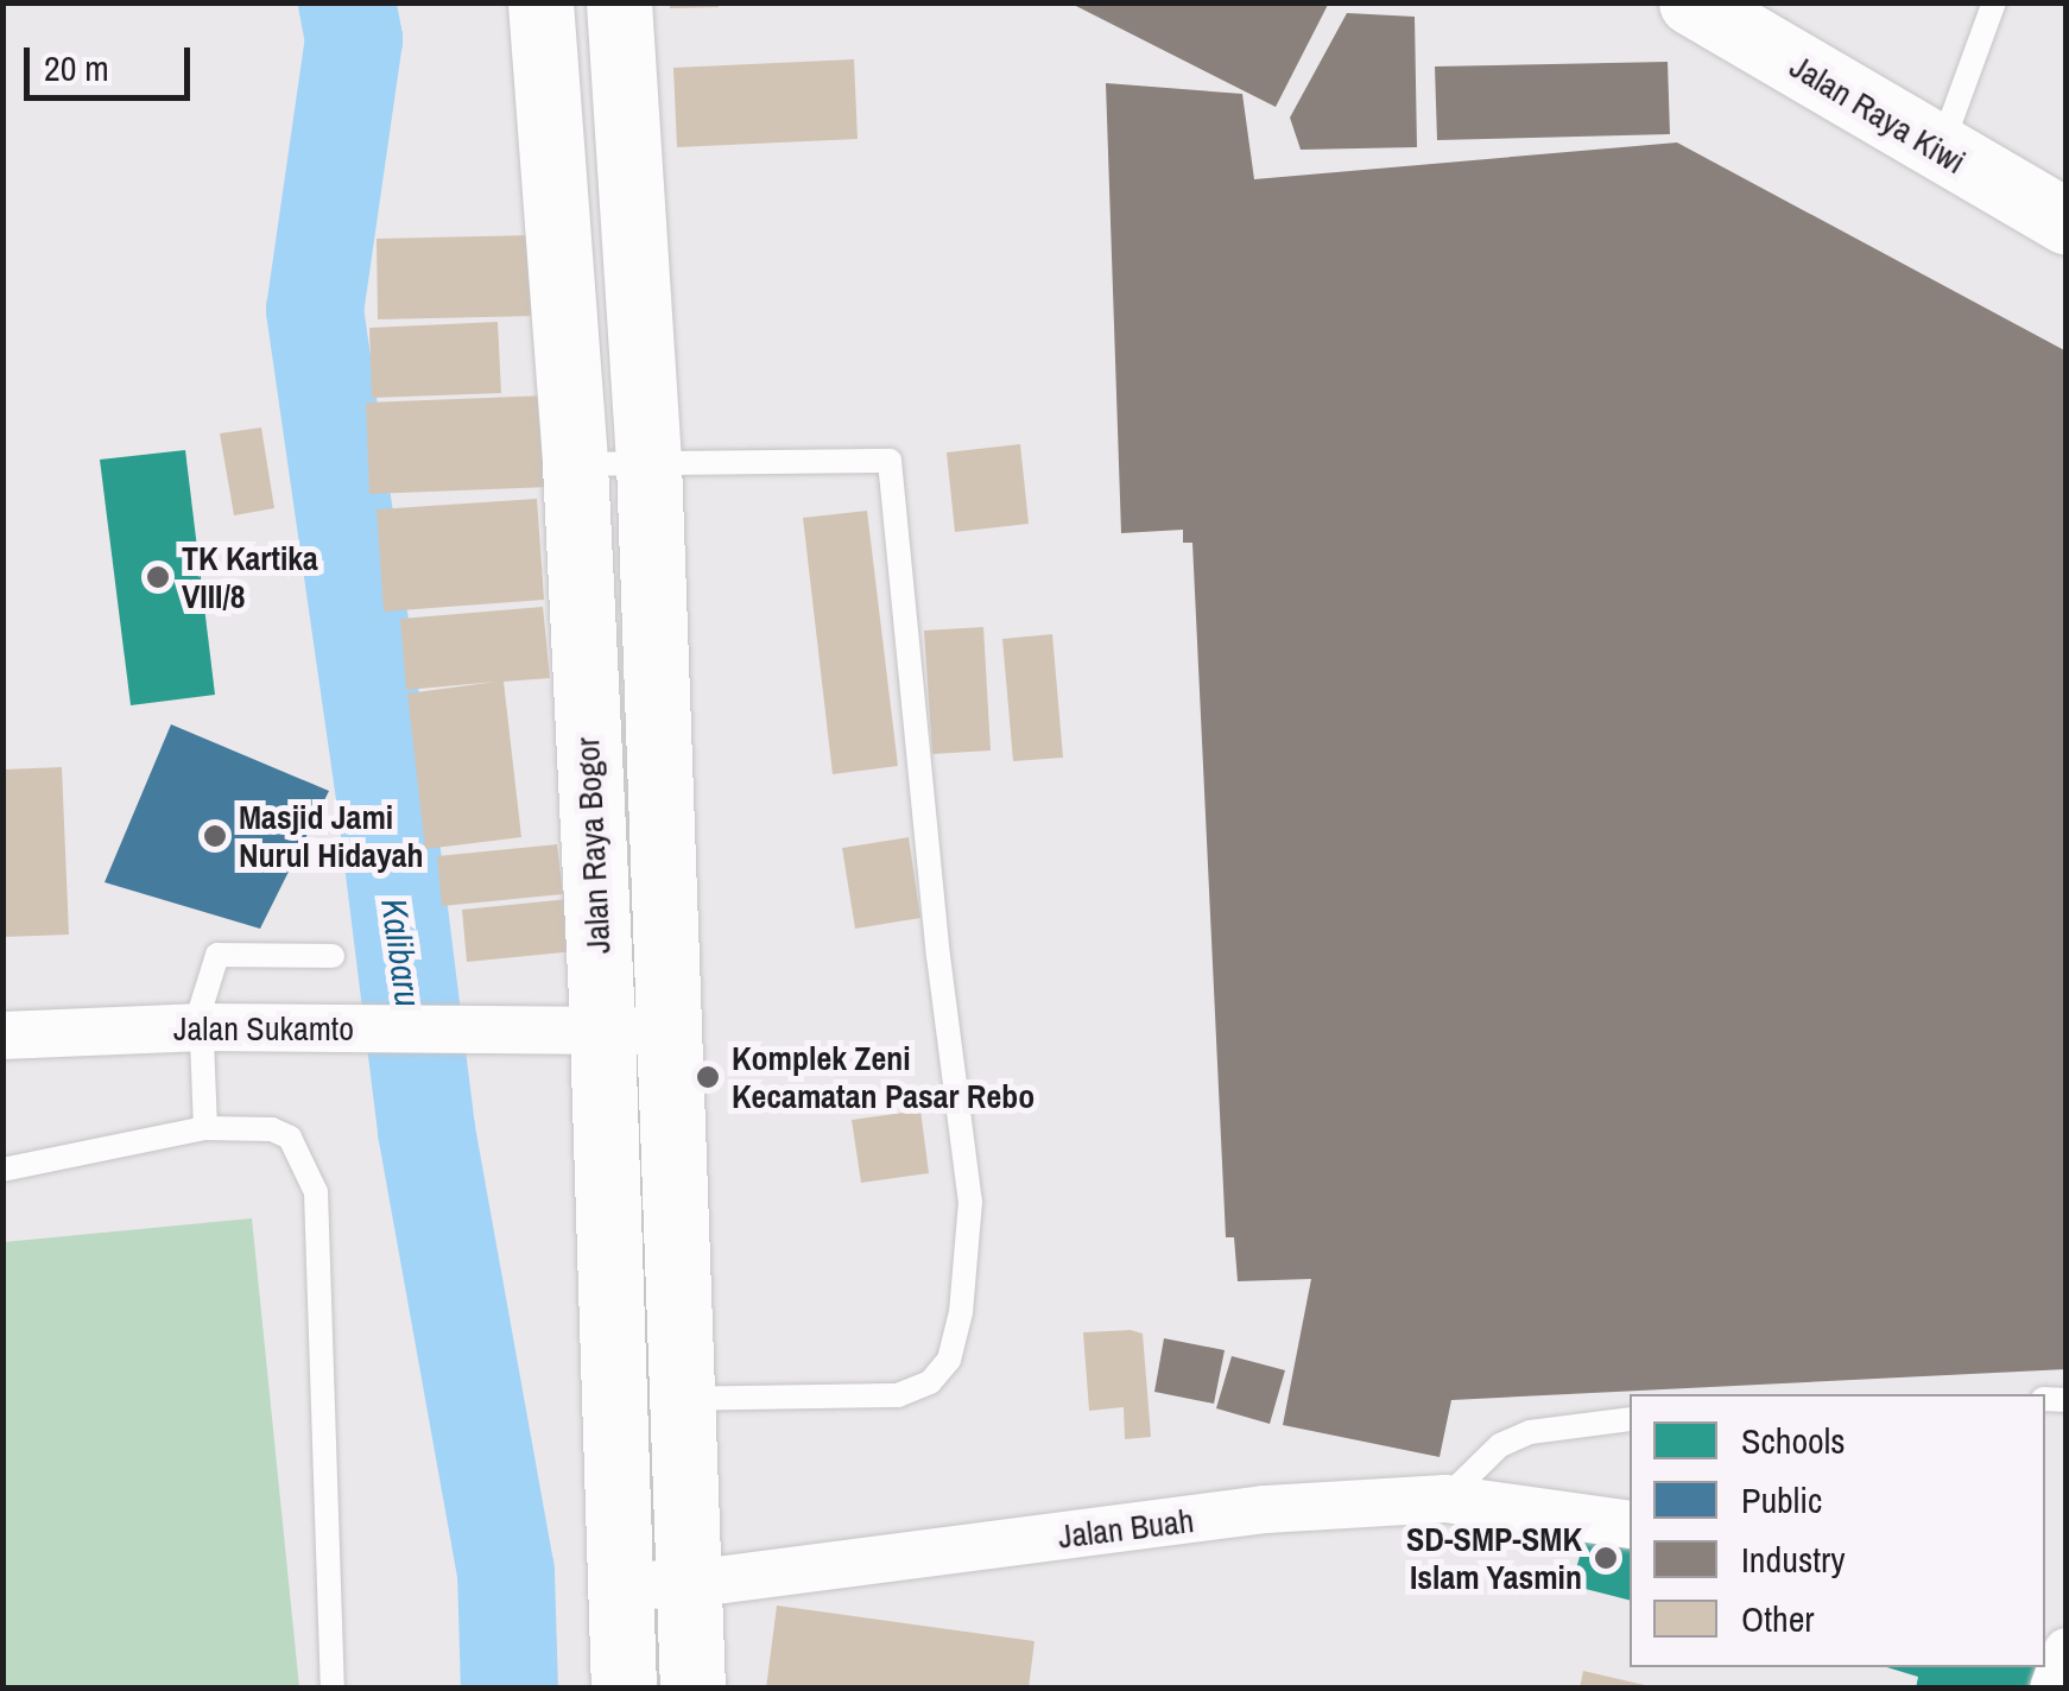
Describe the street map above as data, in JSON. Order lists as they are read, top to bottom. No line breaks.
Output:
{"streets":{"main road":["Jalan Raya Kiwi","Jalan Raya Bogor"],"street":["Jalan Sukamto","Jalan Buah"]},"crossings":[["Jalan Raya Bogor","Jalan Sukamto"],["Jalan Raya Bogor","Jalan Buah"]],"water":["Kalibaru"],"places":["TK Kartika VIII/8","Masjid Jami Nurul Hidayah","Komplek Zeni Kecamatan Pasar Rebo","SD-SMP-SMK Islam Yasmin"],"legend":["Schools","Public","Industry","Other"],"scale_bar":"20 m"}
